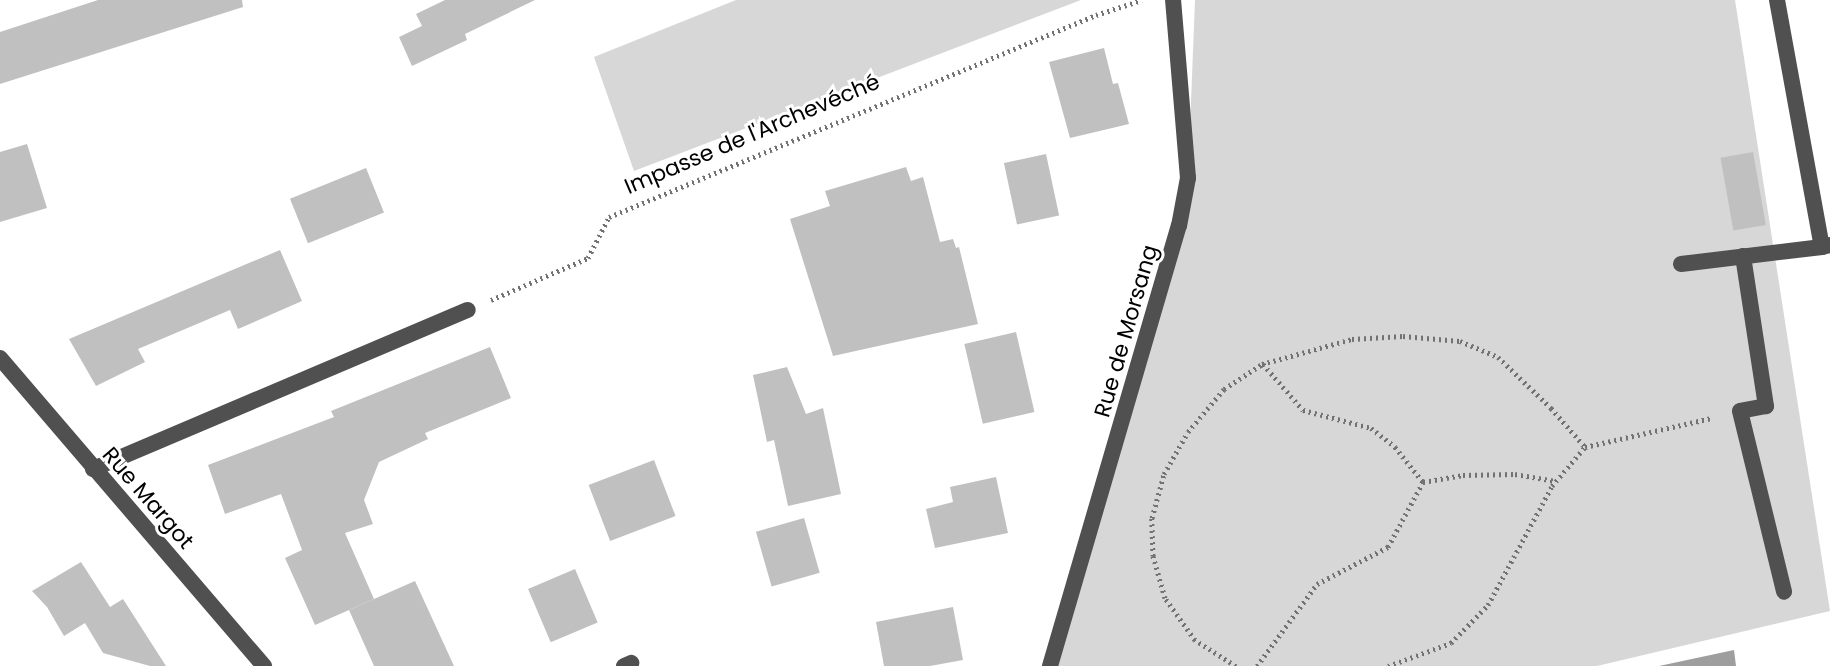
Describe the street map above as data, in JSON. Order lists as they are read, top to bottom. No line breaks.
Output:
{"streets":{"street":["Rue de Morsang","Rue Margot"],"path":["Impasse de l'Archevéché"]}}
